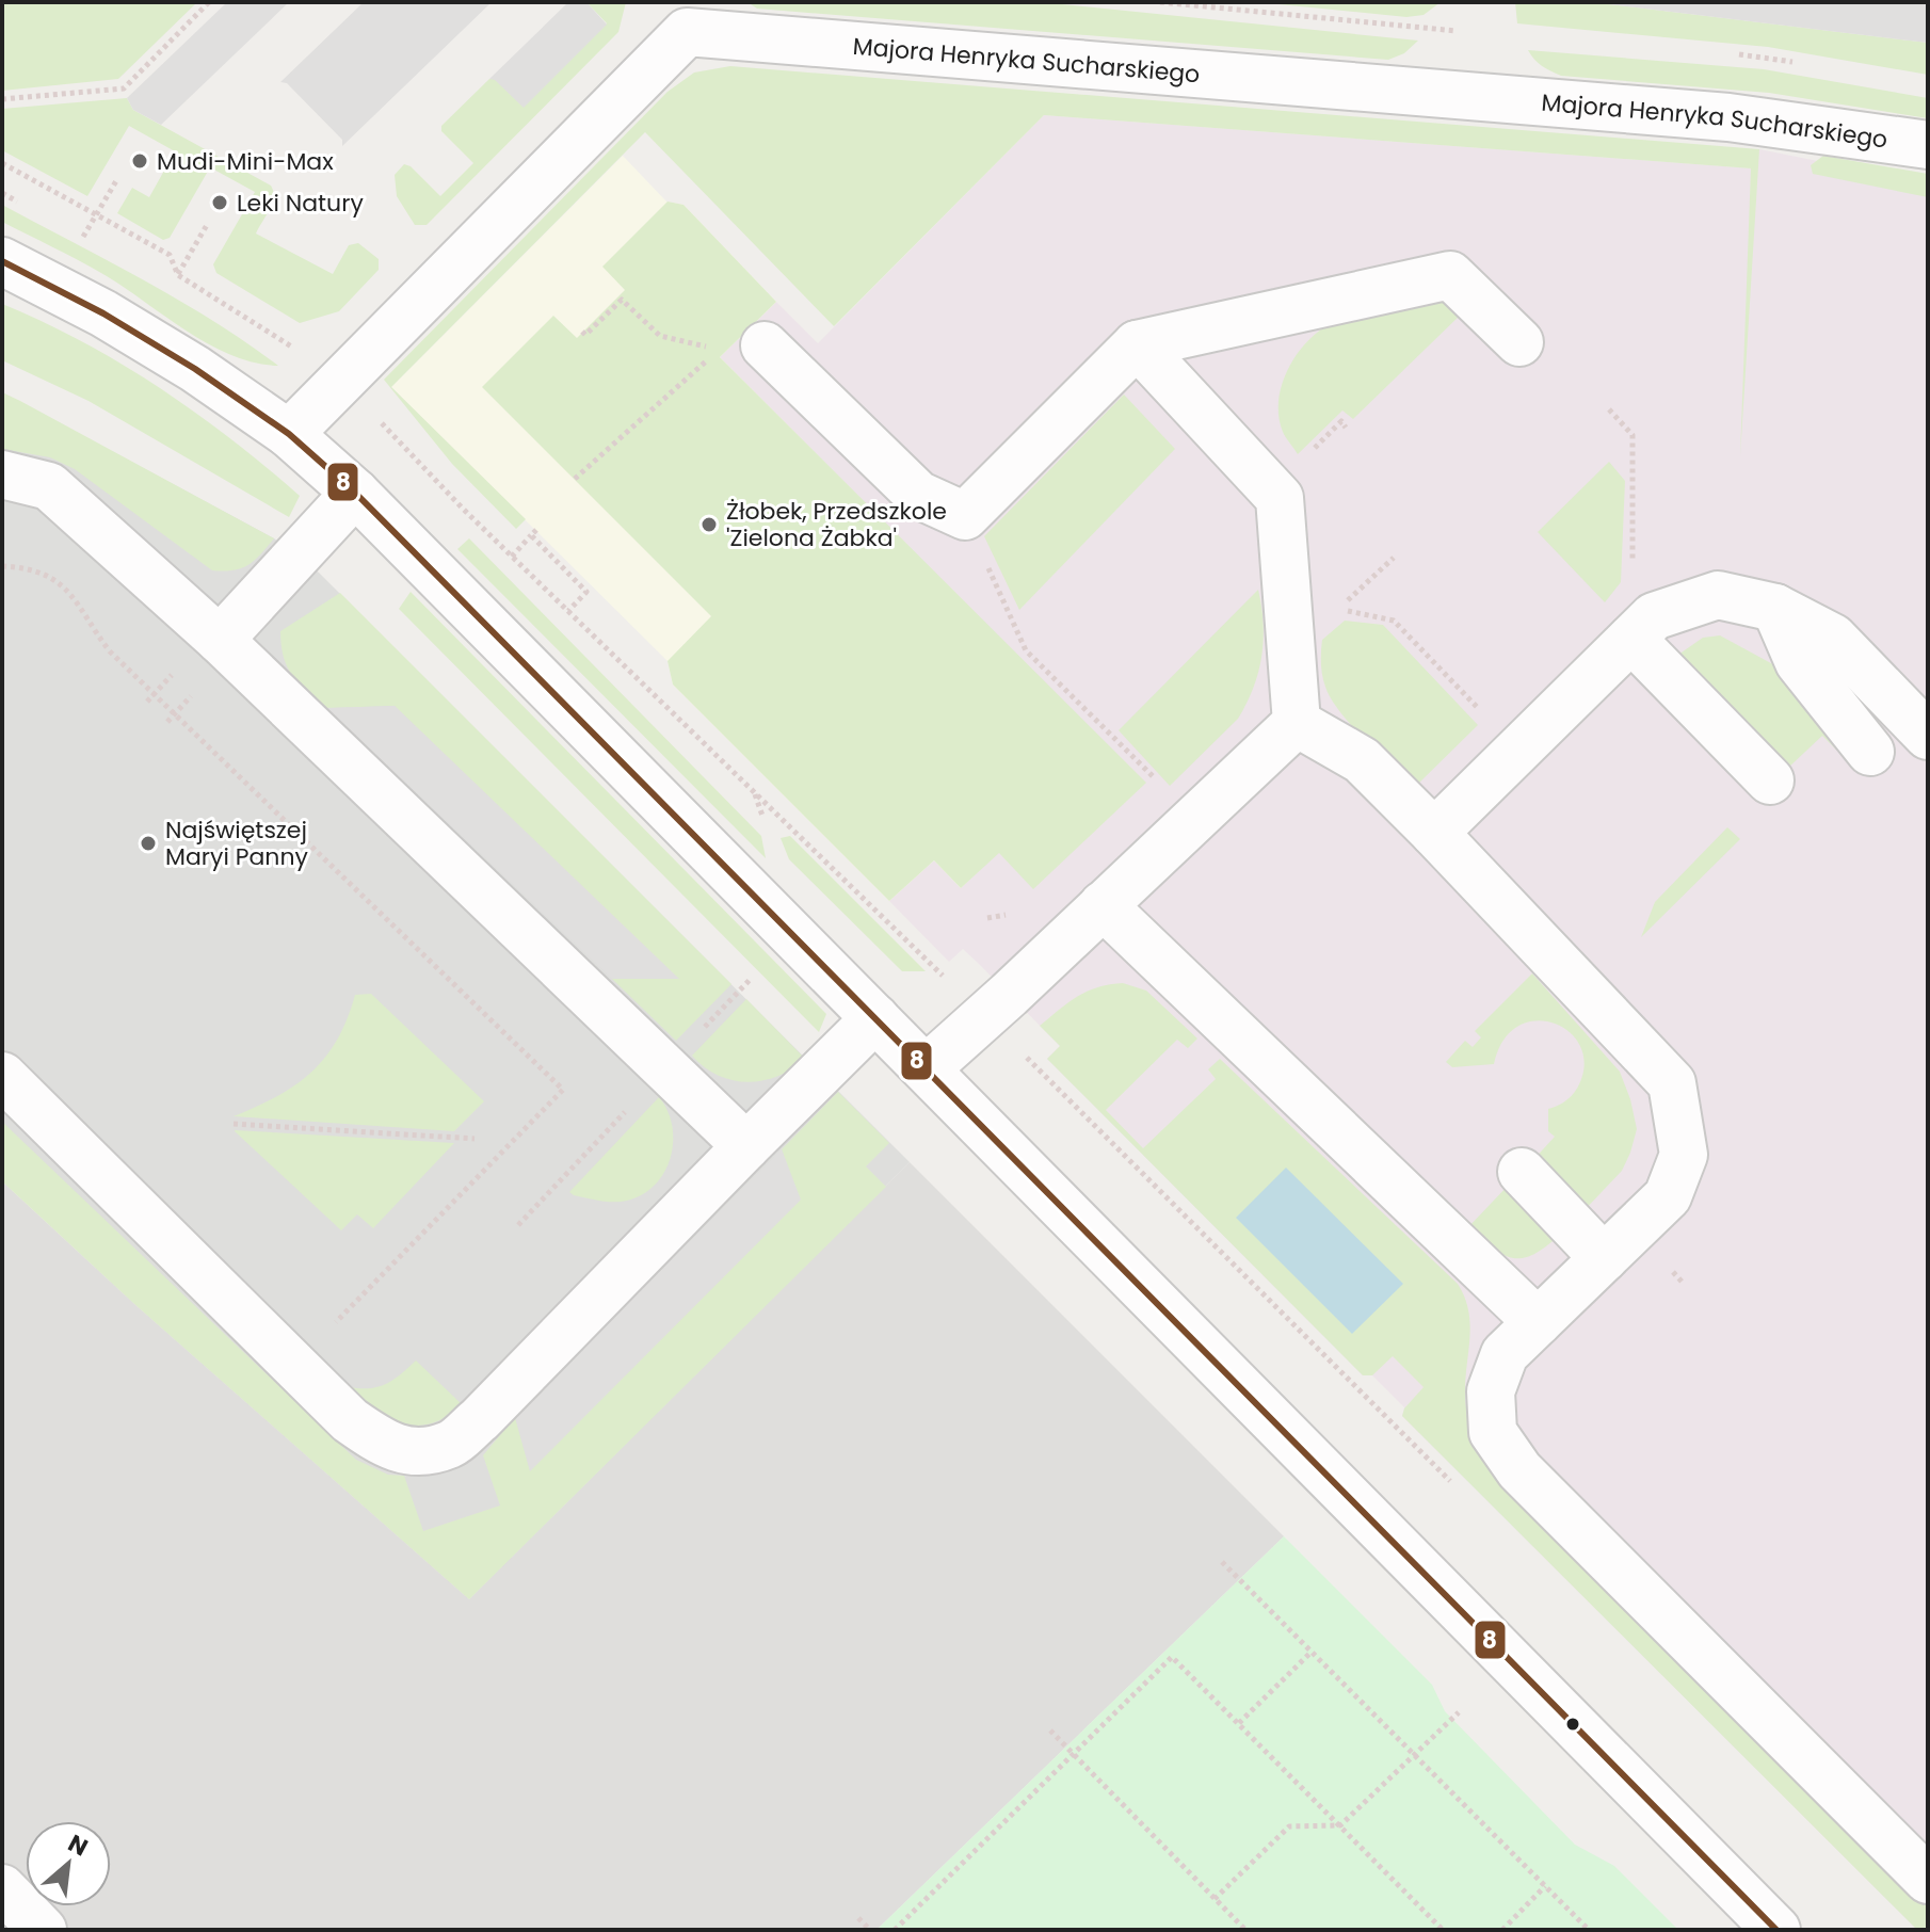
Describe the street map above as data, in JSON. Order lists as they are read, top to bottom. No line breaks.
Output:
{"streets":{"street":["Majora Henryka Sucharskiego"]},"places":["Mudi-Mini-Max","Leki Natury","Żłobek, Przedszkole 'Zielona Żabka'","Najświętszej Maryi Panny"],"lines":["transit line 8"],"north":"top right"}
